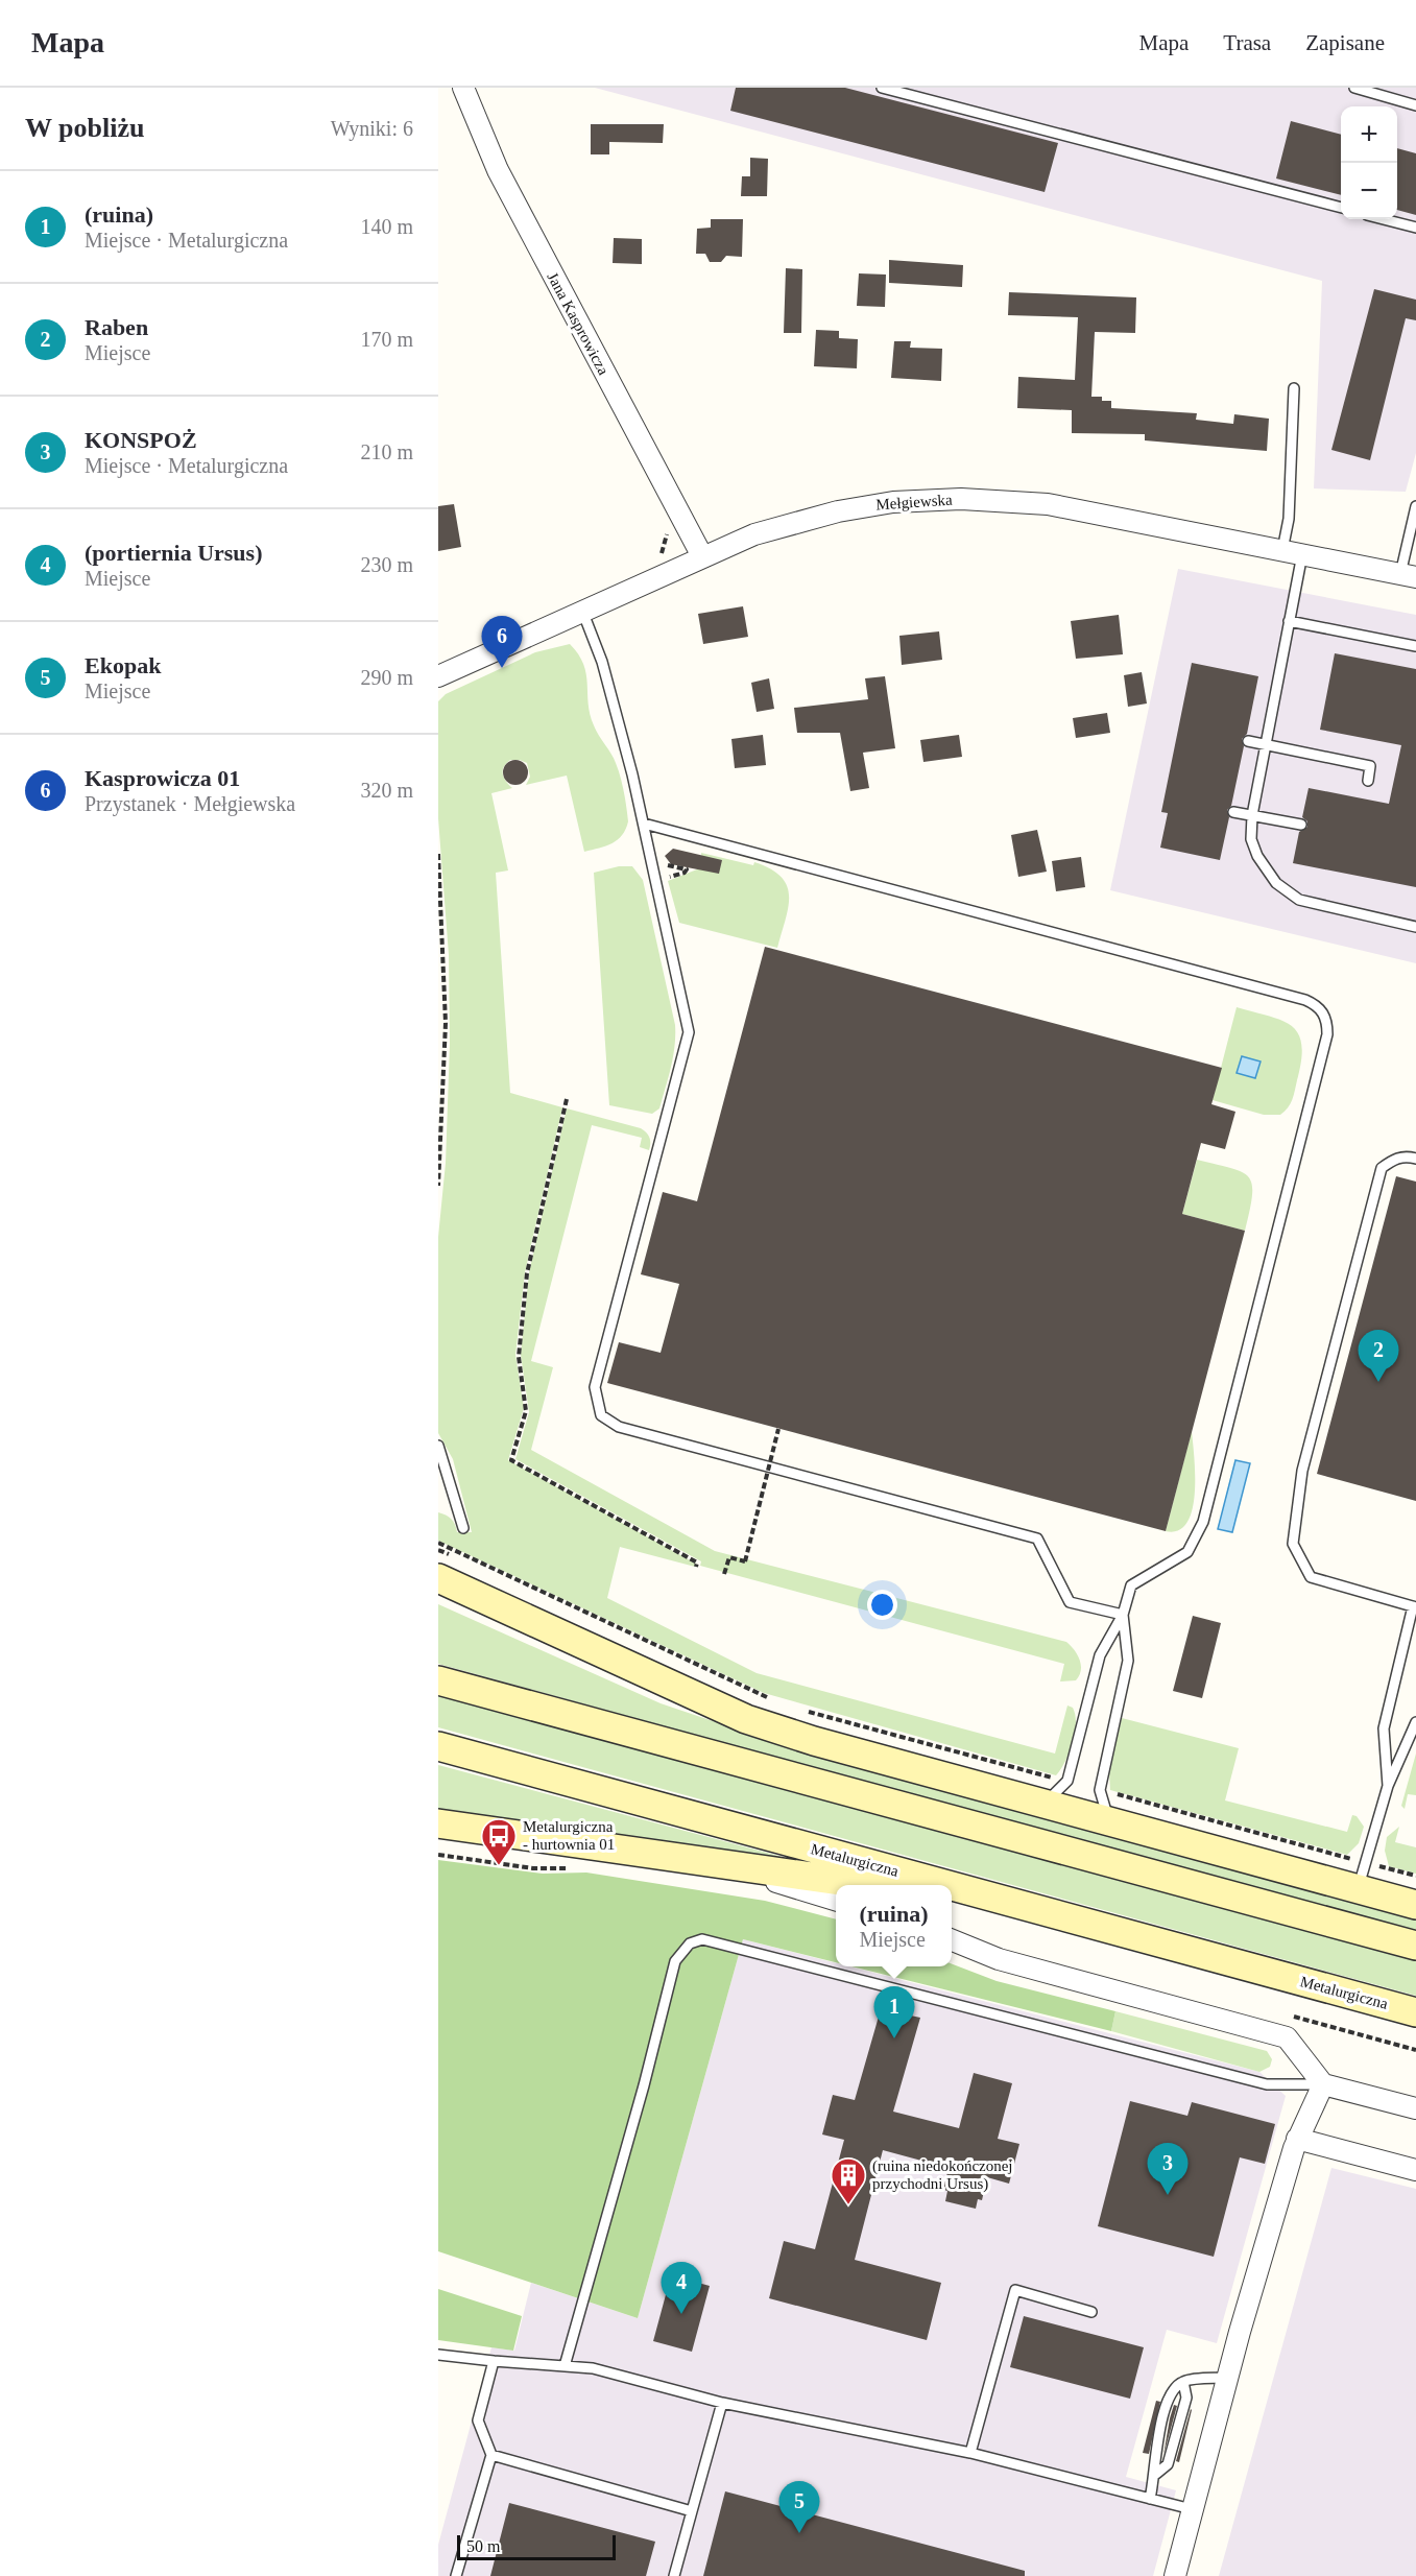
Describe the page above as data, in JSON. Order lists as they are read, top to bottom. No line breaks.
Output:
{"streets":{"main road":["Metalurgiczna"],"street":["Jana Kasprowicza","Mełgiewska"]},"crossings":[["Jana Kasprowicza","Mełgiewska"]],"places":{"bus stop":["Metalurgiczna - hurtownia 01"],"building":["(ruina niedokończonej przychodni Ursus)"]},"scale_bar":"50 m","page":{"header":"Mapa","nav":["Mapa","Trasa","Zapisane"],"heading":["W pobliżu","Wyniki: 6"],"map_buttons":["+","−"],"list":[{"mark":"1","name":"(ruina)","note":"Miejsce · Metalurgiczna","value":"140 m"},{"mark":"2","name":"Raben","note":"Miejsce","value":"170 m"},{"mark":"3","name":"KONSPOŻ","note":"Miejsce · Metalurgiczna","value":"210 m"},{"mark":"4","name":"(portiernia Ursus)","note":"Miejsce","value":"230 m"},{"mark":"5","name":"Ekopak","note":"Miejsce","value":"290 m"},{"mark":"6","name":"Kasprowicza 01","note":"Przystanek · Mełgiewska","value":"320 m"}],"pins":["6","2","1","3","4","5"],"popup":["(ruina)","Miejsce"],"scale":"50 m"}}
